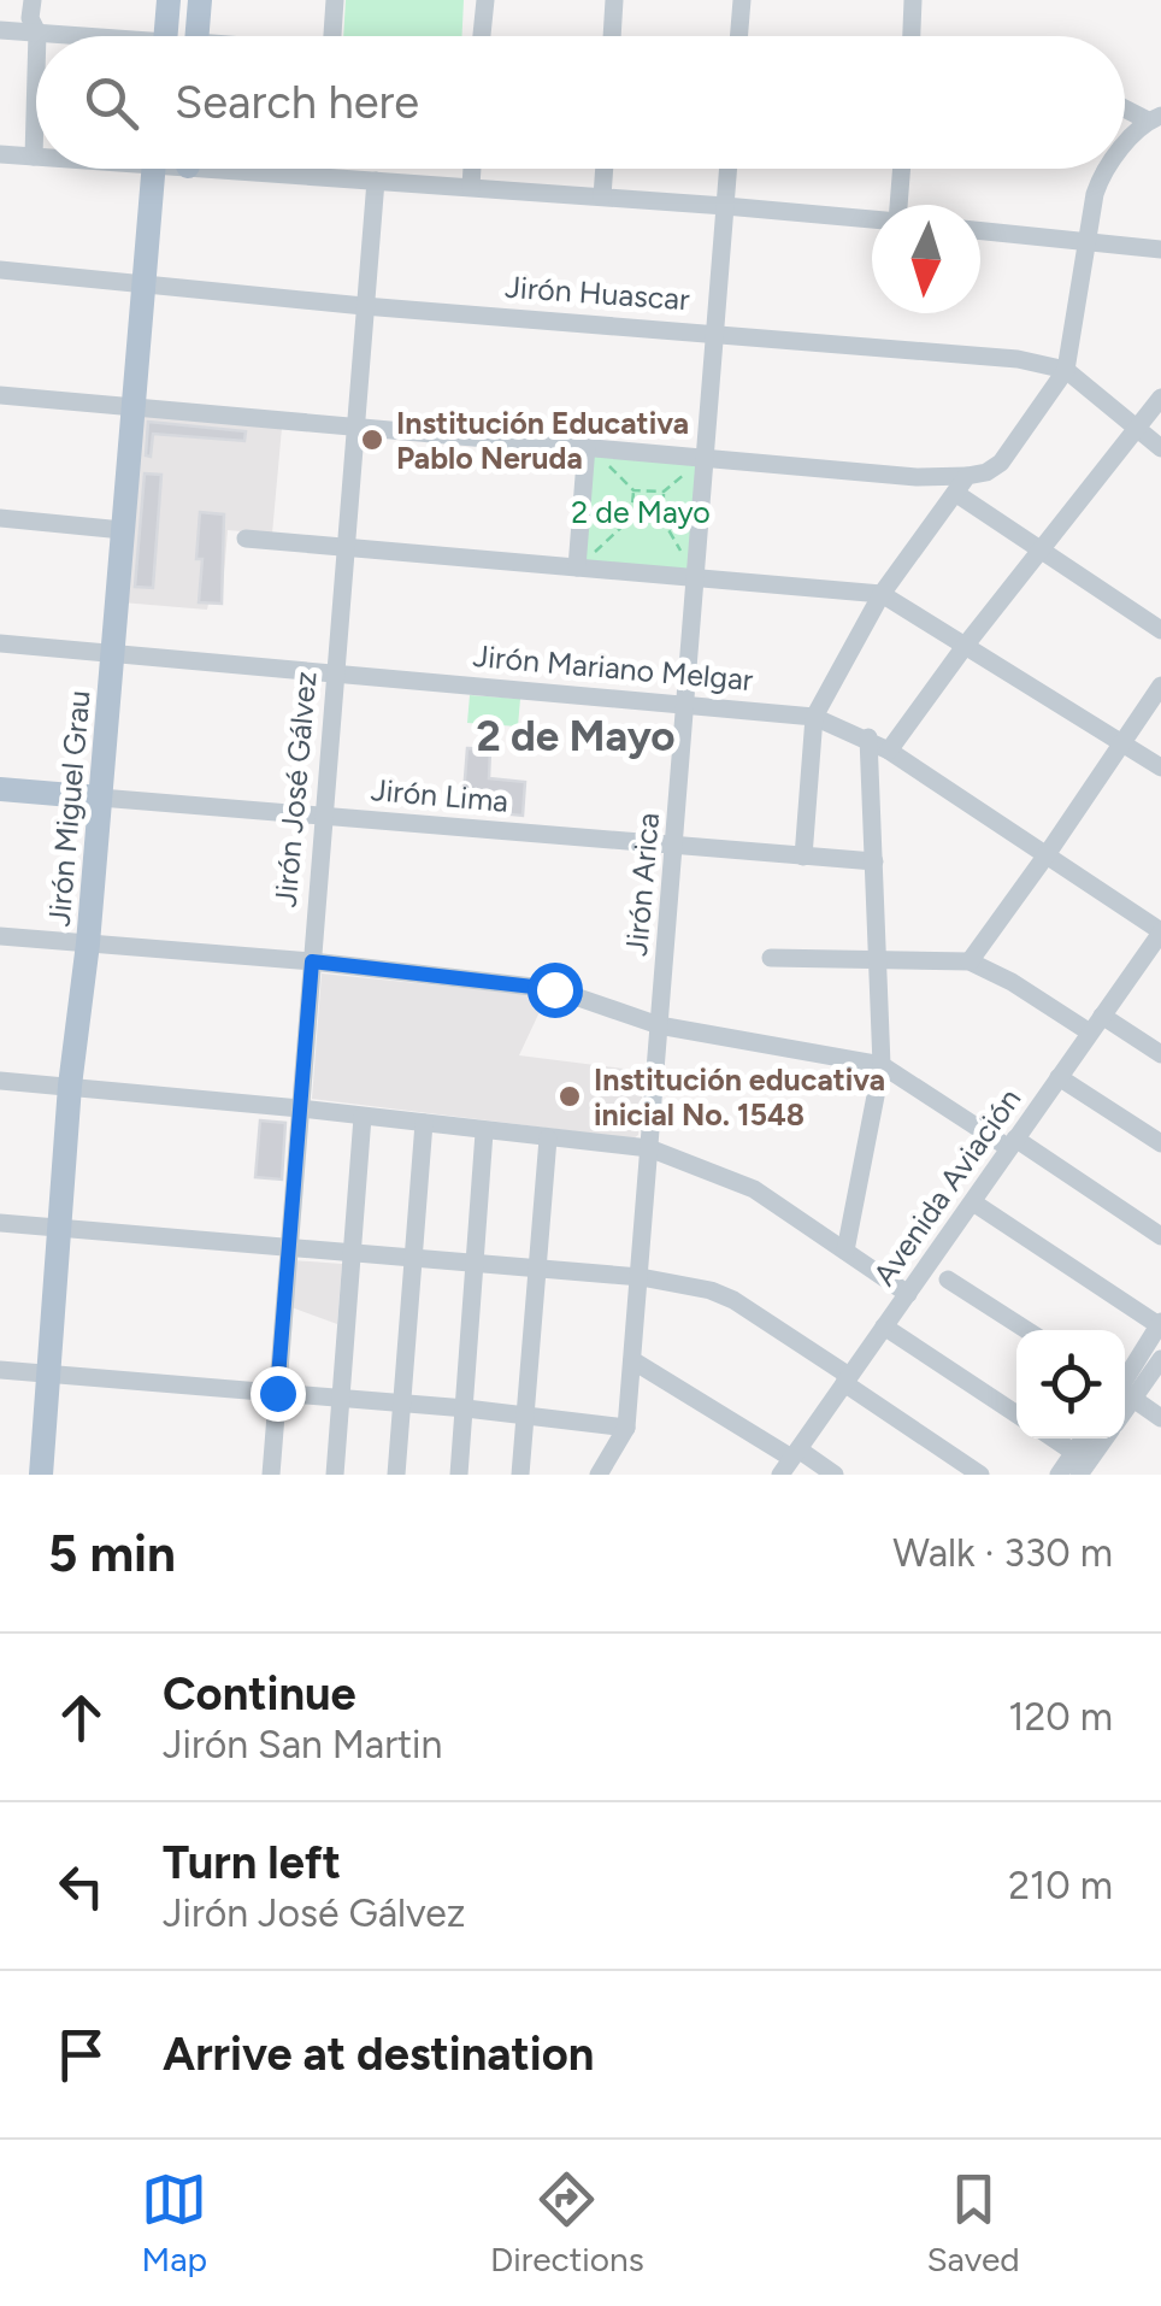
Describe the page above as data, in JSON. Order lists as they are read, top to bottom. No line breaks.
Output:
{"streets":{"main road":["Jirón Lima","Jirón Miguel Grau"],"street":["Jirón Huascar","Jirón Mariano Melgar","Jirón José Gálvez","Jirón Arica","Avenida Aviación"]},"crossings":[["Jirón Huascar","Jirón José Gálvez"],["Jirón Huascar","Jirón Miguel Grau"],["Jirón Huascar","Jirón Arica"],["Jirón Mariano Melgar","Jirón José Gálvez"],["Jirón Mariano Melgar","Jirón Miguel Grau"],["Jirón Mariano Melgar","Jirón Arica"],["Jirón Mariano Melgar","Avenida Aviación"],["Jirón José Gálvez","Jirón Lima"],["Jirón Lima","Jirón Miguel Grau"],["Jirón Lima","Jirón Arica"]],"districts":["2 de Mayo"],"parks":["2 de Mayo"],"places":["Institución Educativa Pablo Neruda","Institución educativa inicial No. 1548"],"north":"bottom","page":{"search":"Search here","heading":["5 min","Walk · 330 m"],"list":[["Continue","Jirón San Martin","120 m"],["Turn left","Jirón José Gálvez","210 m"],"Arrive at destination"],"nav":["Map","Directions","Saved"]}}
